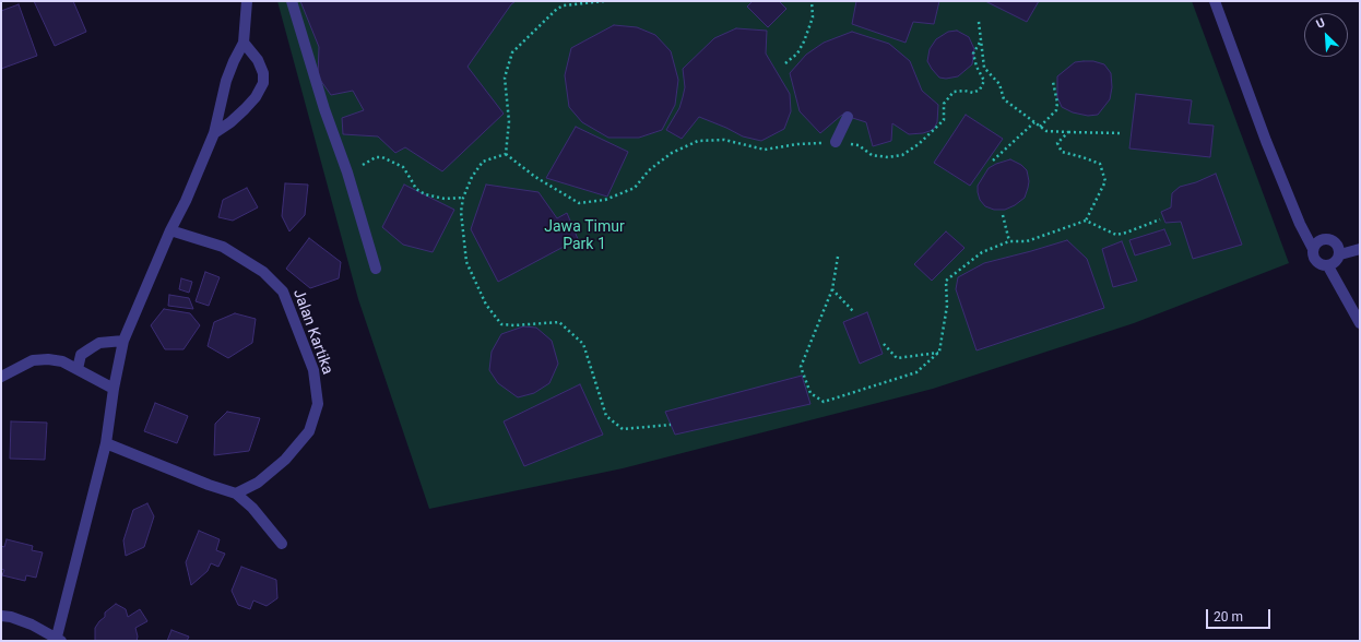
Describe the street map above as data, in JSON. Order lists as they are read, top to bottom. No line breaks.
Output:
{"streets":{"street":["Jalan Kartika"]},"parks":["Jawa Timur Park 1"],"scale_bar":"20 m","north":"top left"}
